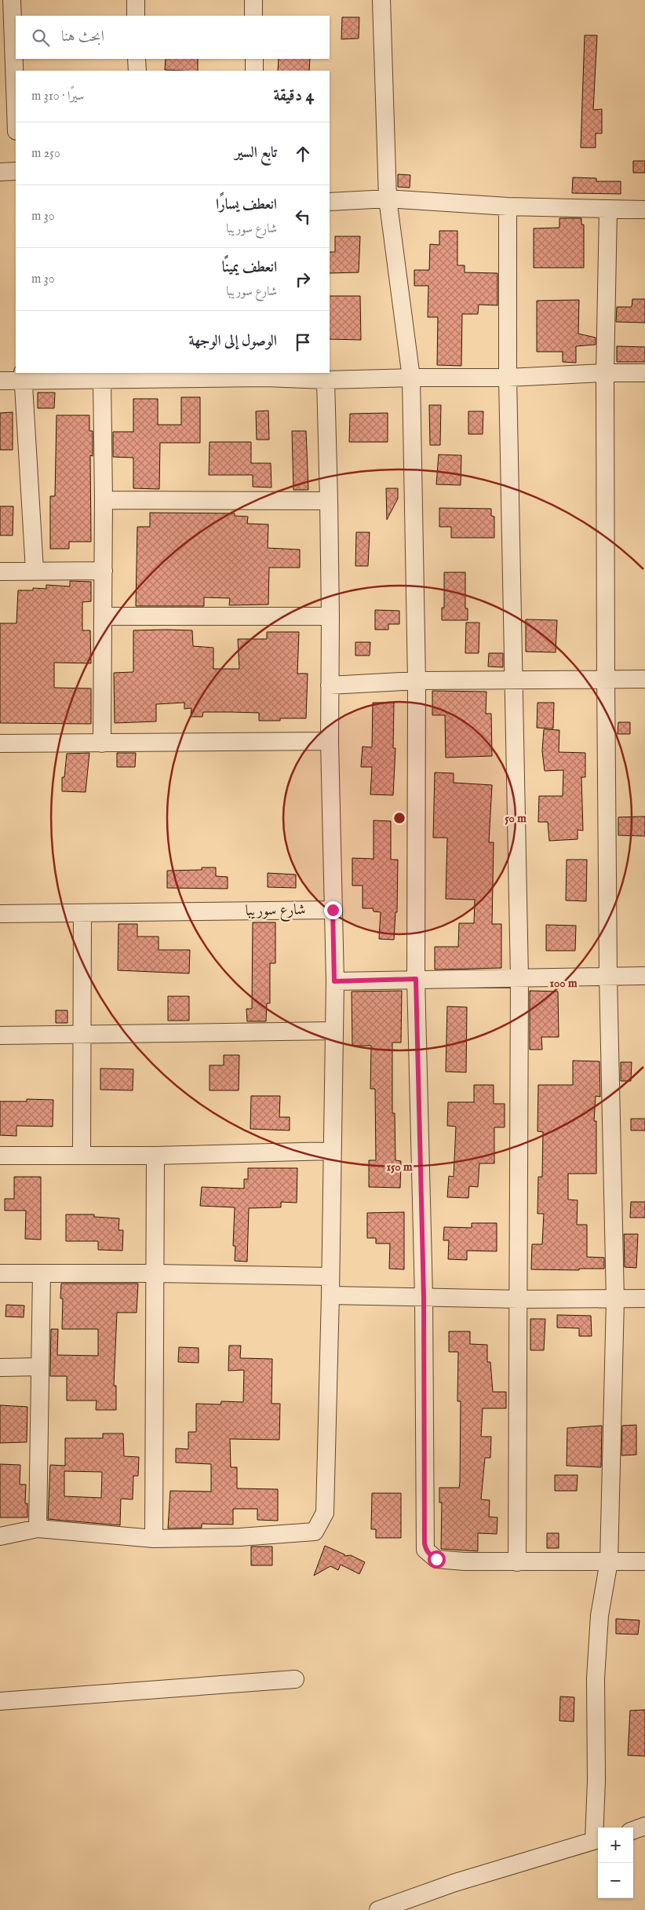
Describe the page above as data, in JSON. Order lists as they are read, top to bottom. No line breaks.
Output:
{"streets":{"street":["شارع سوريبا"]},"page":{"search":"ابحث هنا","heading":["4 دقيقة","سيرًا · 310 m"],"list":[["تابع السير","250 m"],["انعطف يسارًا","شارع سوريبا","30 m"],["انعطف يمينًا","شارع سوريبا","30 m"],"الوصول إلى الوجهة"],"map_buttons":["+","−"]},"rings":["50 m","100 m","150 m"]}
